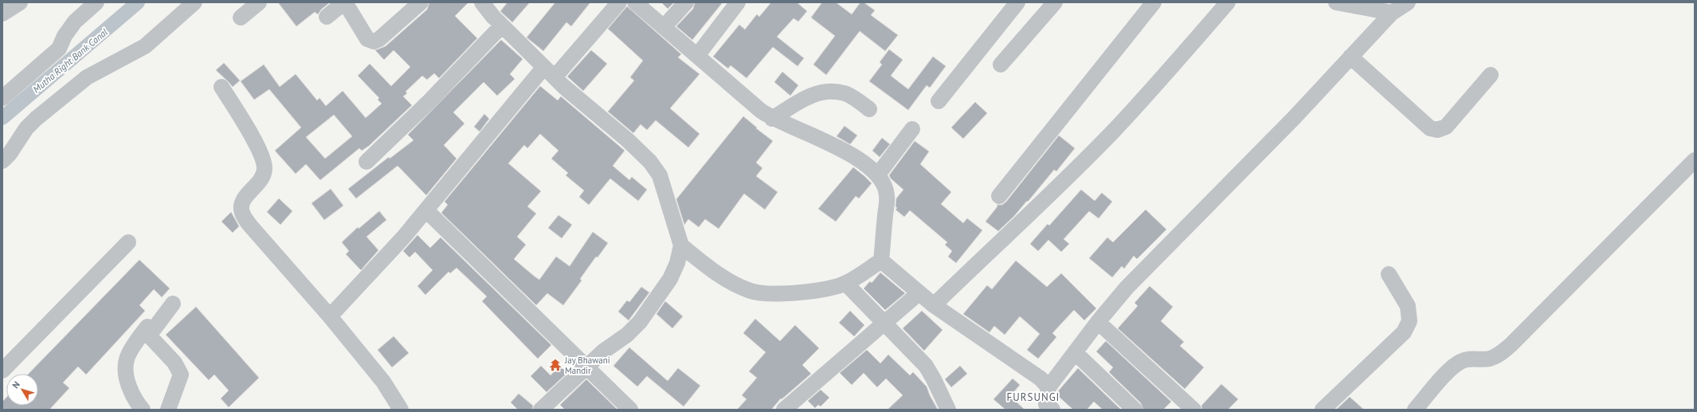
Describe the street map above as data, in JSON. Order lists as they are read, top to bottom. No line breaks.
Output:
{"districts":["FURSUNGI"],"water":["Mutha Right Bank Canal"],"places":{"temple":["Jay Bhawani Mandir"]},"north":"top left"}
